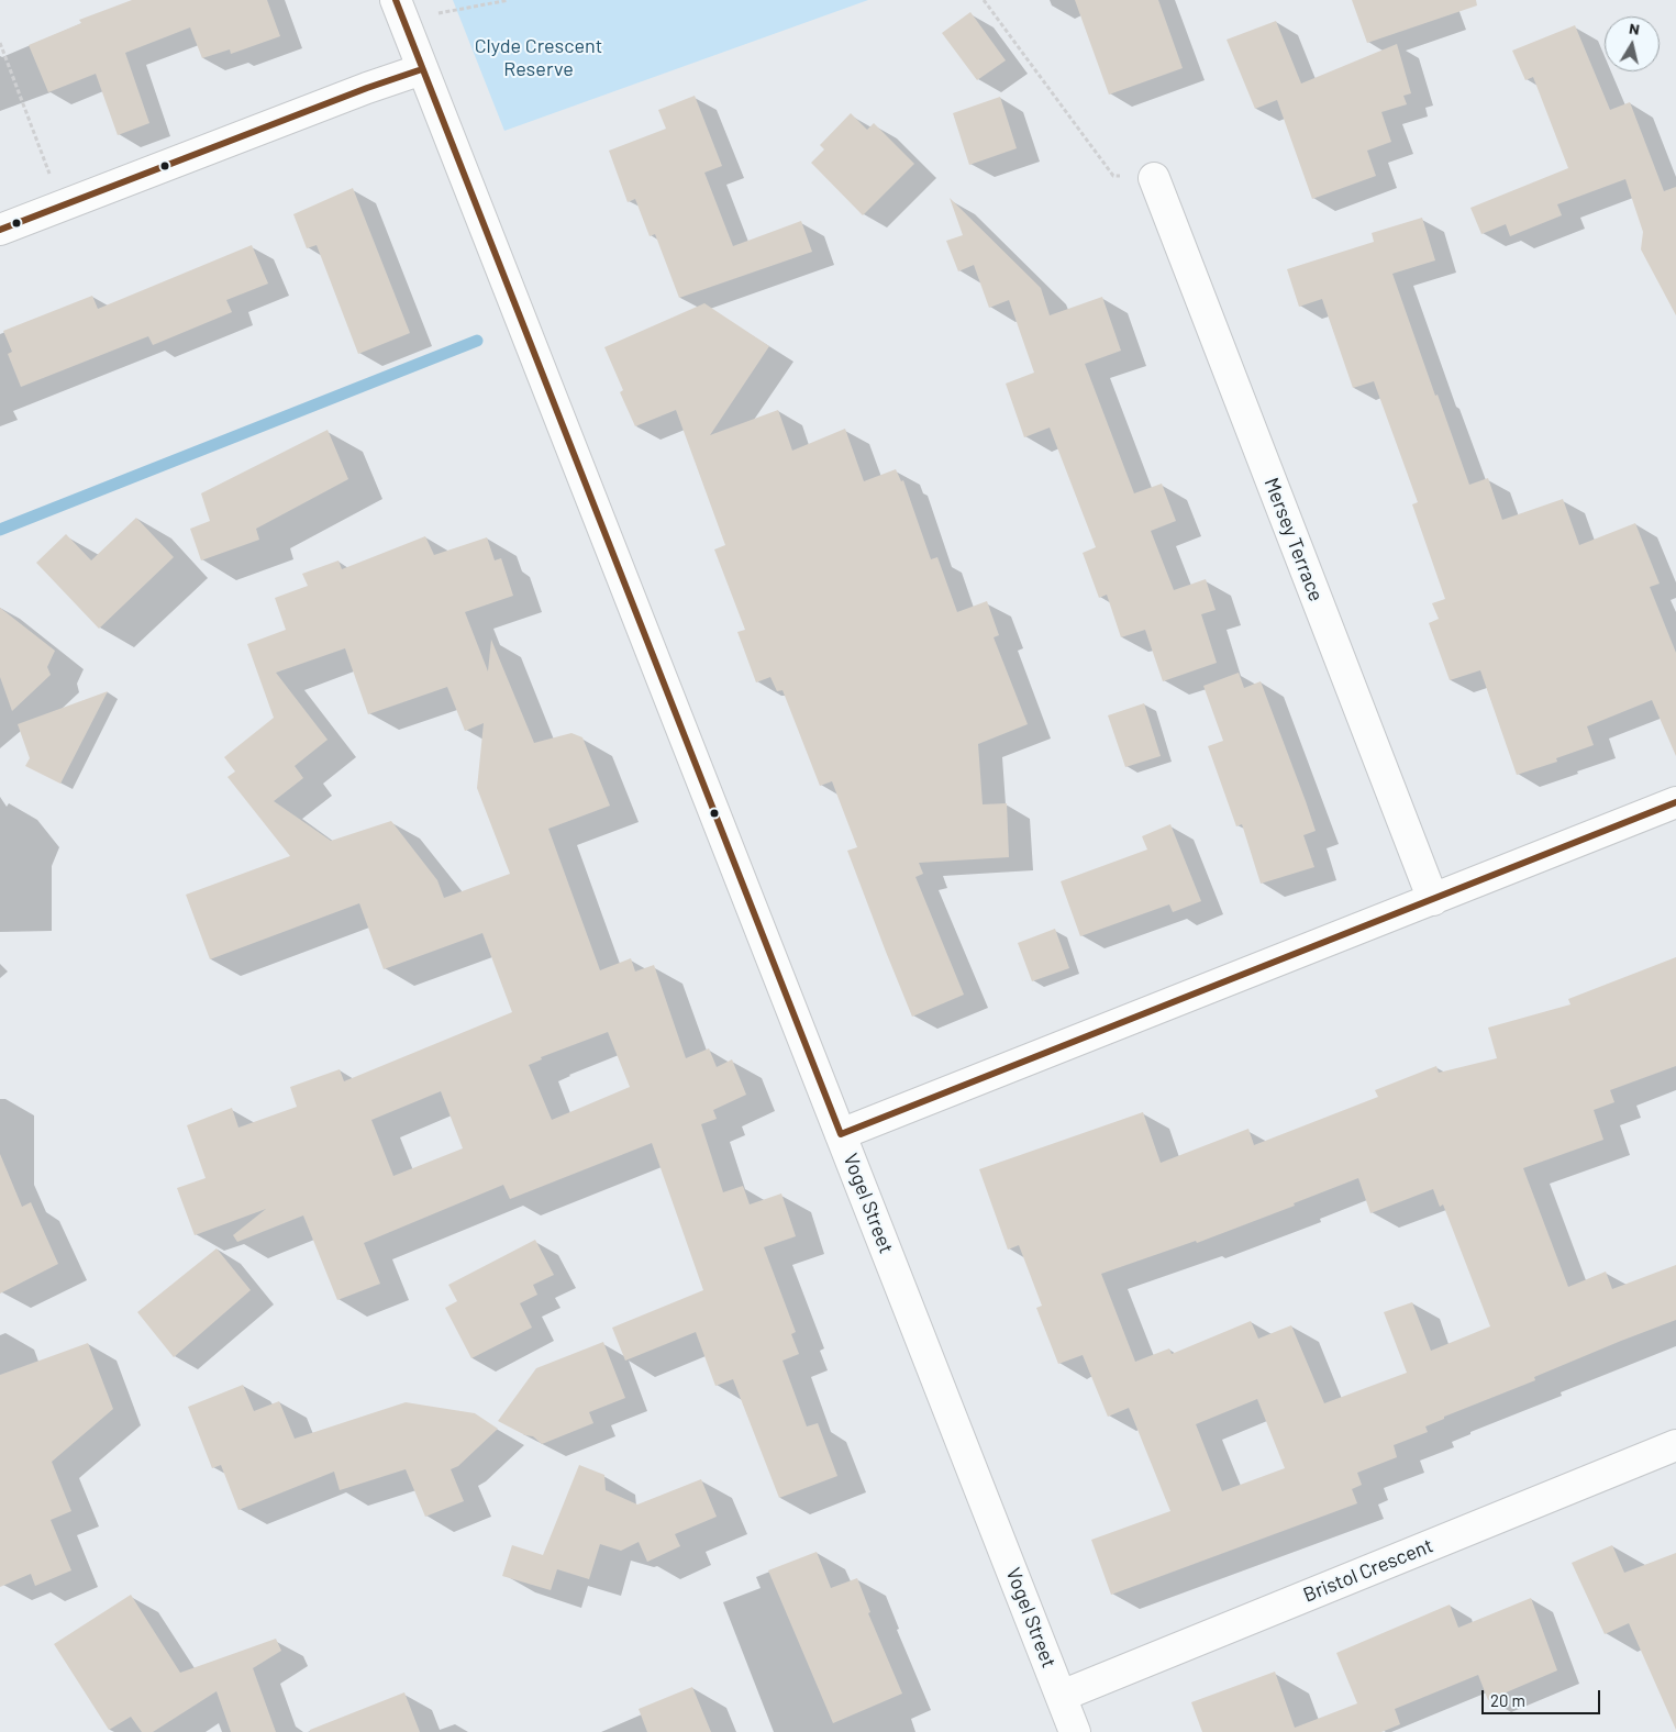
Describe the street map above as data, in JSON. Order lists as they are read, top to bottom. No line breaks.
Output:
{"streets":{"street":["Mersey Terrace","Vogel Street","Bristol Crescent"]},"crossings":[["Vogel Street","Bristol Crescent"]],"parks":["Clyde Crescent Reserve"],"scale_bar":"20 m","north":"top"}
